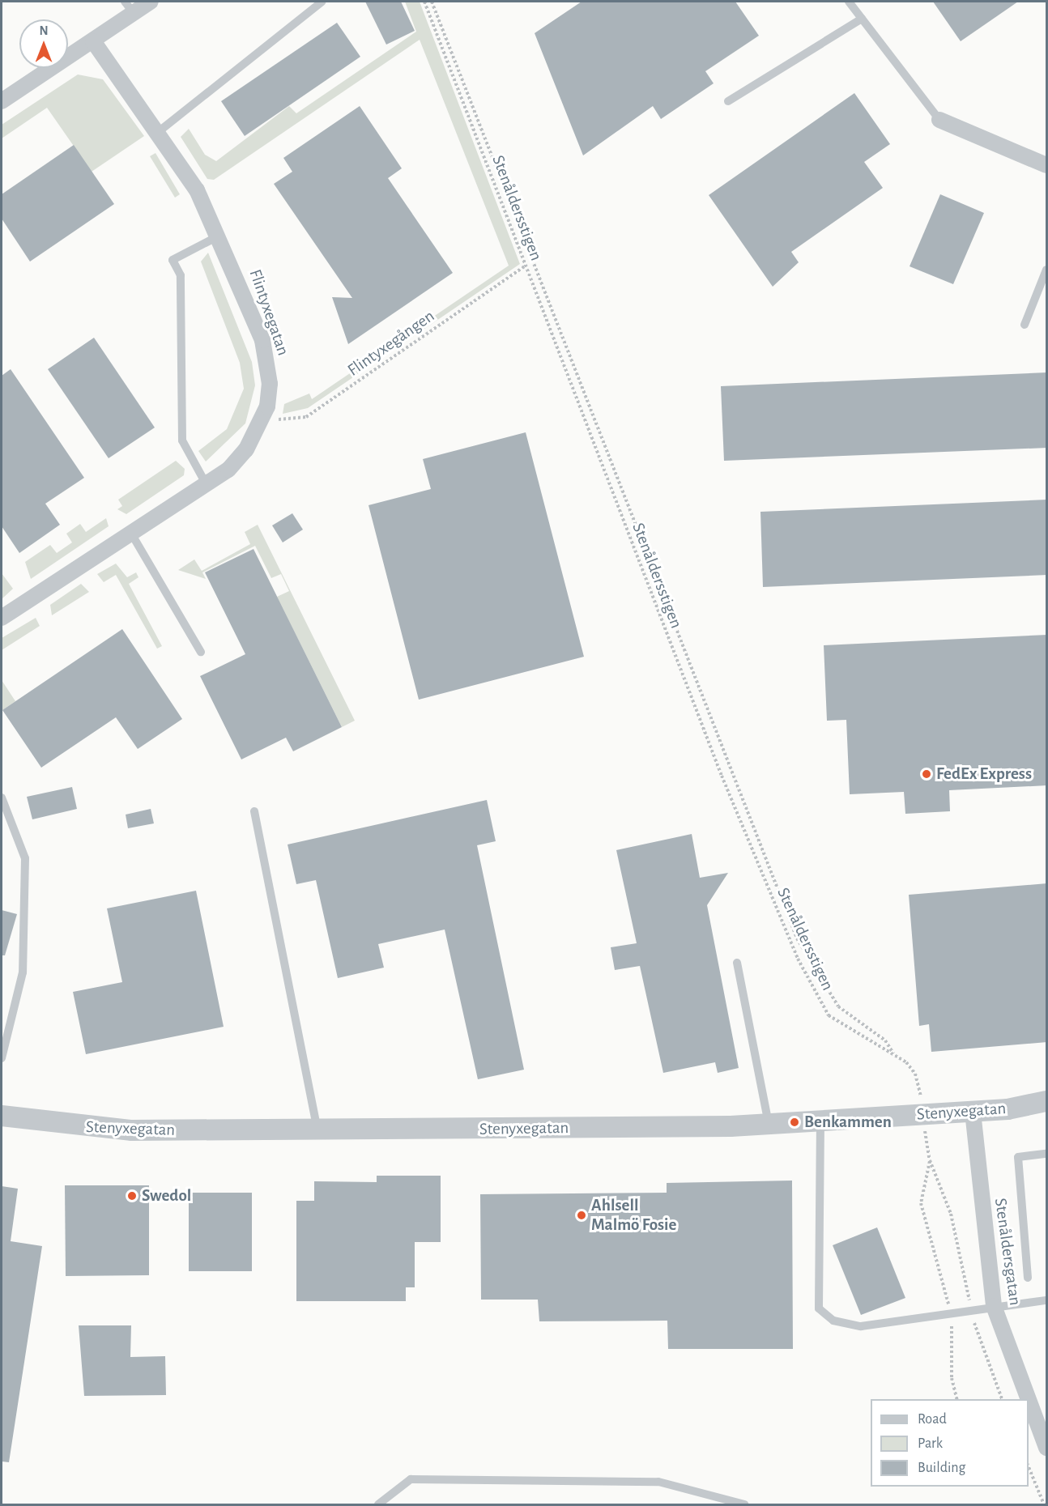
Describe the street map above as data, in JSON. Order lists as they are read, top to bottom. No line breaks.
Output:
{"streets":{"street":["Flintyxegatan","Stenyxegatan","Stenåldersgatan"],"path":["Stenåldersstigen","Flintyxegången"]},"crossings":[["Stenåldersstigen","Flintyxegången"],["Stenåldersstigen","Stenyxegatan"],["Flintyxegatan","Flintyxegången"],["Stenyxegatan","Stenåldersgatan"]],"places":["FedEx Express","Benkammen","Swedol","Ahlsell Malmö Fosie"],"legend":["Road","Park","Building"],"north":"top"}
